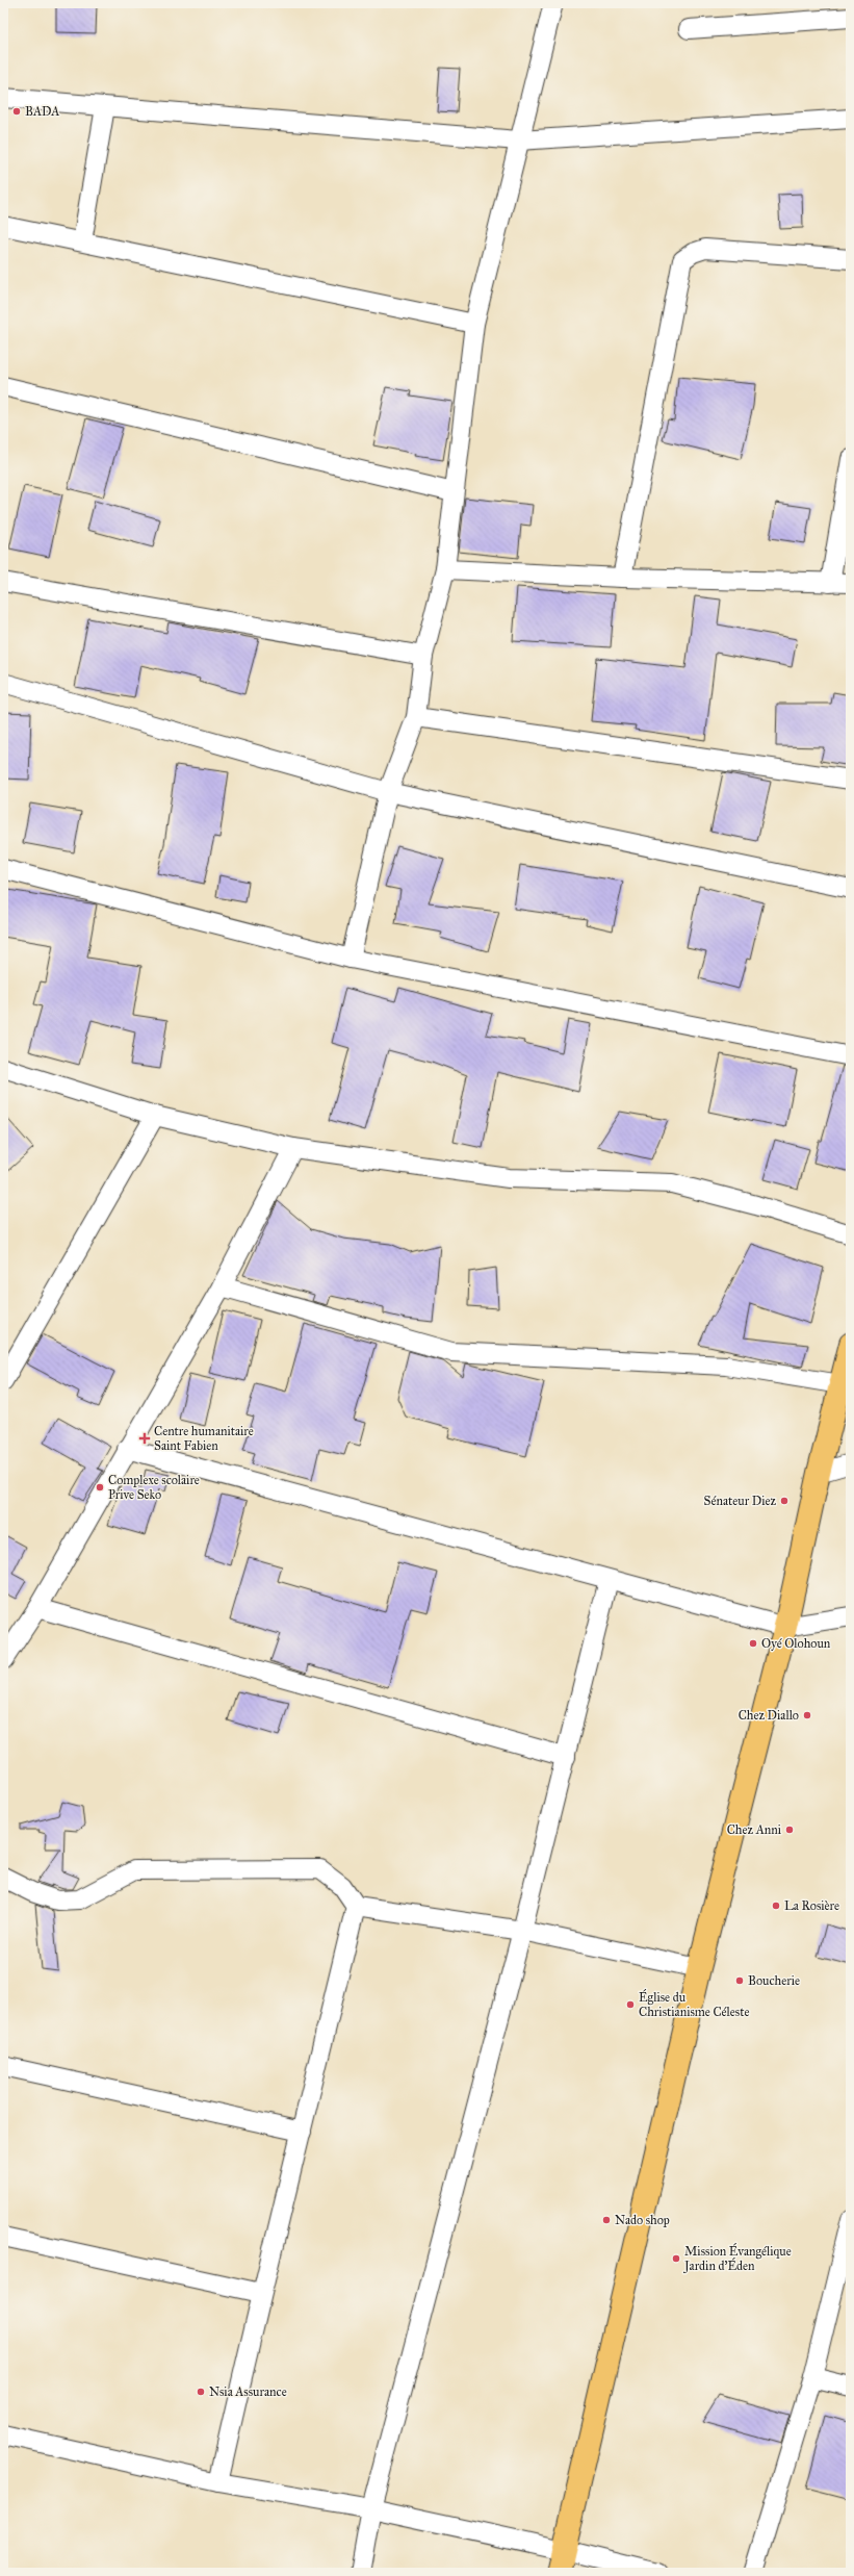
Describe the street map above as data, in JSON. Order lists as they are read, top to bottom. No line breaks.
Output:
{"places":{"other":["BADA","Complexe scolaire Prive Seko","Sénateur Diez","Oyé Olohoun","Chez Diallo","Chez Anni","La Rosière","Boucherie","Église du Christianisme Céleste","Nado shop","Mission Évangélique Jardin d'Éden","Nsia Assurance"],"health":["Centre humanitaire Saint Fabien"]}}
